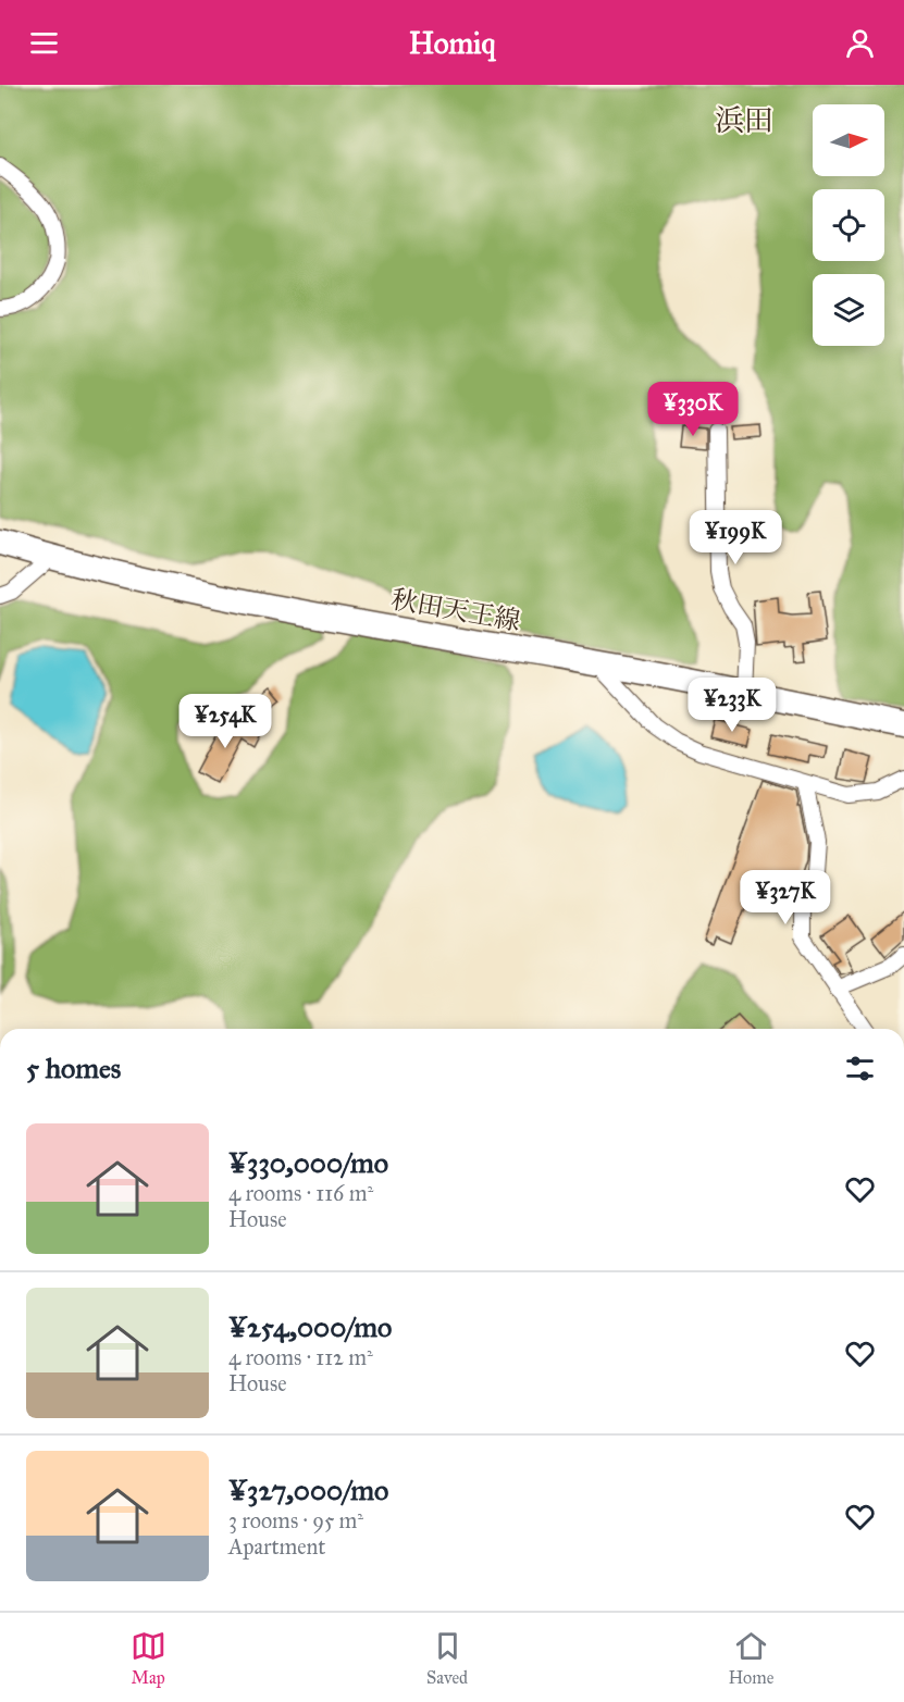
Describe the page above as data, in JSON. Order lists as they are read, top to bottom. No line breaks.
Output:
{"streets":{"main road":["秋田天王線"]},"districts":["浜田"],"north":"right","page":{"header":"Homiq","price":["¥330K","¥199K","¥233K","¥254K","¥327K"],"heading":"5 homes","list":[{"name":"¥330,000/mo","note":"4 rooms · 116 m² · House"},{"name":"¥254,000/mo","note":"4 rooms · 112 m² · House"},{"name":"¥327,000/mo","note":"3 rooms · 95 m² · Apartment"}],"tabs":["Map","Saved","Home"]}}
